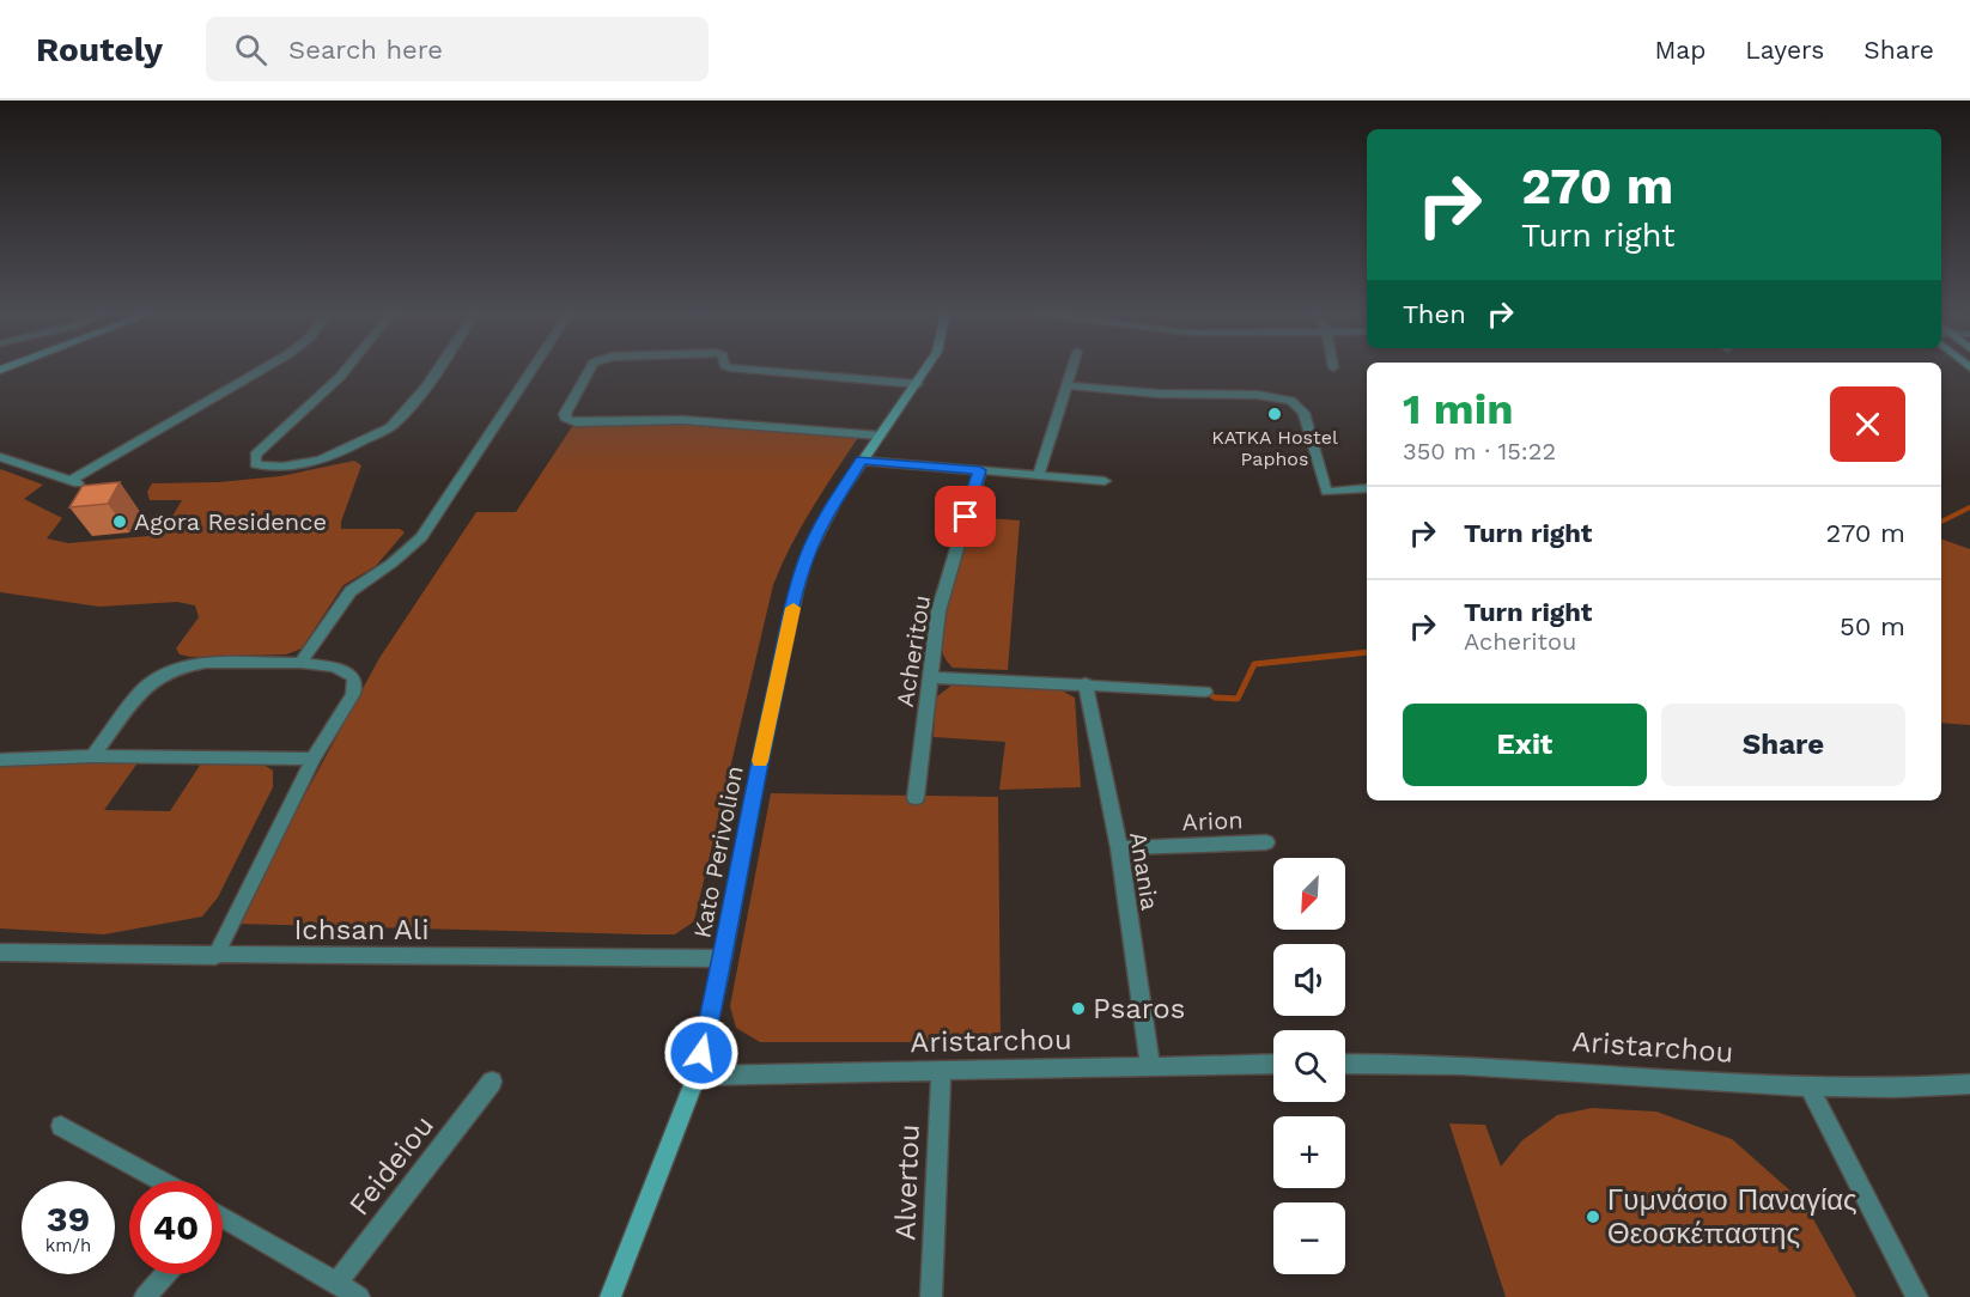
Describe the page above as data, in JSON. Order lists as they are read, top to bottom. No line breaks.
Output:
{"streets":{"street":["Acheritou","Arion","Kato Perivolion","Anania","Ichsan Ali","Aristarchou","Feideiou","Alvertou"]},"crossings":[["Arion","Anania"],["Kato Perivolion","Ichsan Ali"],["Kato Perivolion","Aristarchou"],["Anania","Aristarchou"],["Aristarchou","Alvertou"]],"places":["KATKA Hostel Paphos","Agora Residence","Psaros","Γυμνάσιο Παναγίας Θεοσκέπαστης"],"north":"bottom left","page":{"header":"Routely","search":"Search here","nav":["Map","Layers","Share"],"turn":["270 m","Turn right"],"then":"Then","heading":["1 min","350 m · 15:22"],"list":[{"name":"Turn right","value":"270 m"},{"name":"Turn right","note":"Acheritou","value":"50 m"}],"buttons":["Exit","Share"],"map_buttons":["+","−"],"speed":"39 km/h","limit":"40"}}
